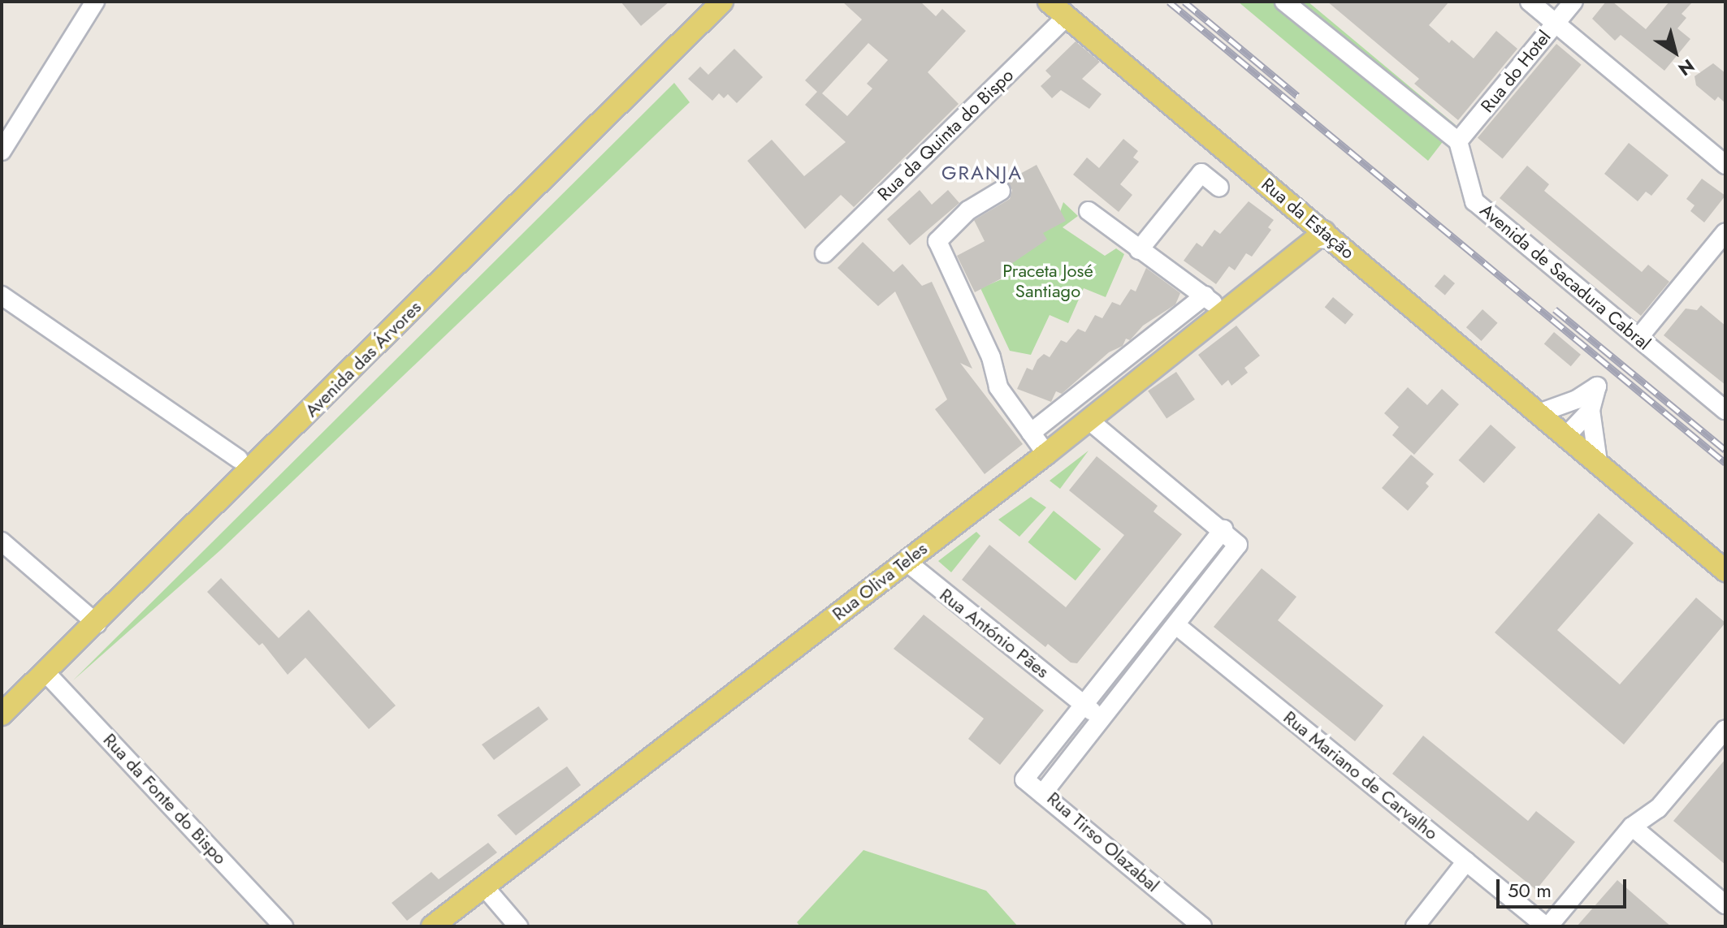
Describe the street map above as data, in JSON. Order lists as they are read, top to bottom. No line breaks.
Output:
{"streets":{"main road":["Rua da Estação","Avenida das Árvores","Rua Oliva Teles"],"street":["Rua do Hotel","Rua da Quinta do Bispo","Avenida de Sacadura Cabral","Rua António Pães","Rua Mariano de Carvalho","Rua da Fonte do Bispo","Rua Tirso Olazabal"]},"crossings":[["Rua do Hotel","Avenida de Sacadura Cabral"],["Rua da Quinta do Bispo","Rua da Estação"],["Rua da Estação","Rua Oliva Teles"],["Avenida das Árvores","Rua da Fonte do Bispo"],["Rua Oliva Teles","Rua António Pães"],["Rua Mariano de Carvalho","Rua Tirso Olazabal"]],"districts":["GRANJA"],"parks":["Praceta José Santiago"],"scale_bar":"50 m","north":"bottom right"}
